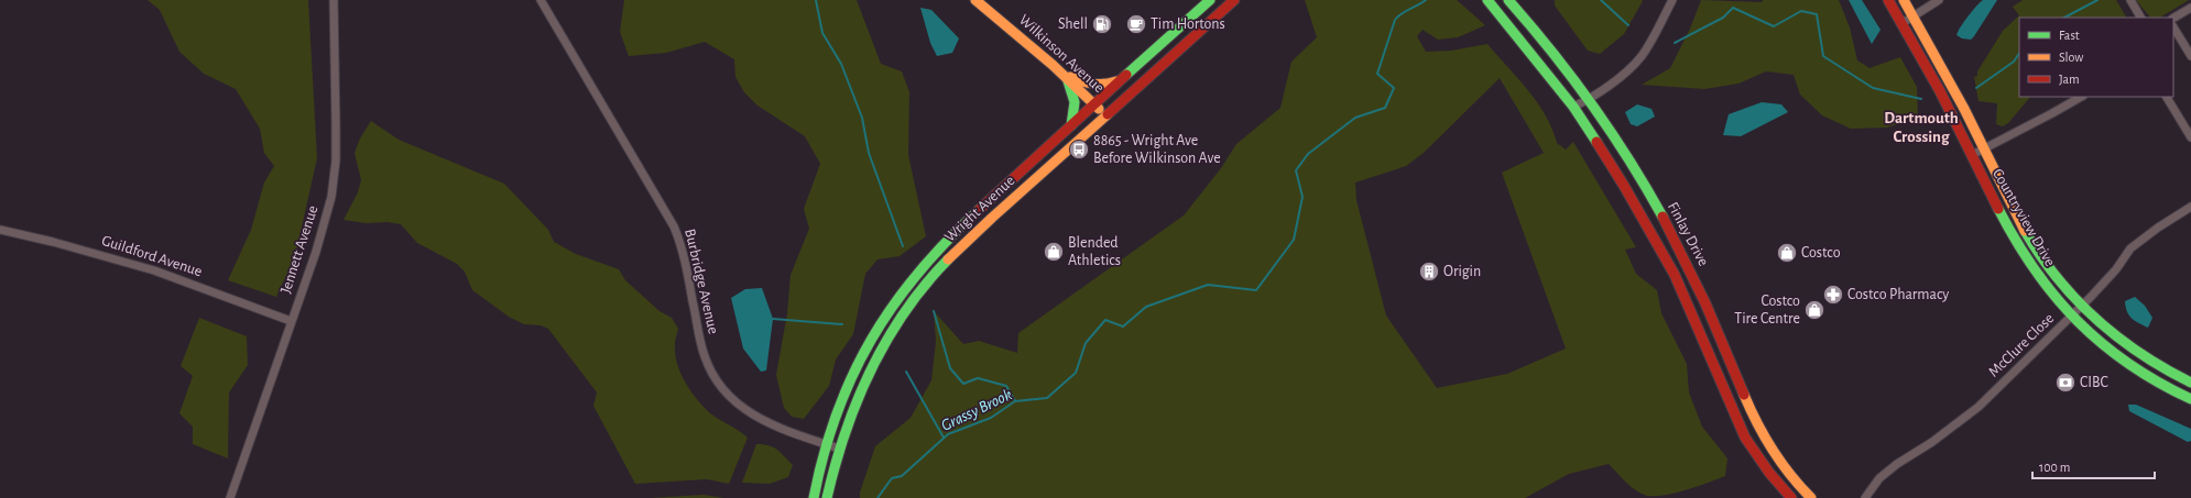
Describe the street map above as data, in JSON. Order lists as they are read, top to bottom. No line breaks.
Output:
{"streets":{"street":["Wilkinson Avenue","Wright Avenue","Countryview Drive","Finlay Drive","Jennett Avenue","Guildford Avenue","Burbridge Avenue","McClure Close"]},"crossings":[["Wilkinson Avenue","Wright Avenue"],["Wright Avenue","Burbridge Avenue"],["Countryview Drive","McClure Close"],["Jennett Avenue","Guildford Avenue"]],"districts":["Dartmouth Crossing"],"water":["Grassy Brook"],"places":{"fuel station":["Shell"],"cafe":["Tim Hortons"],"bus stop":["8865 - Wright Ave Before Wilkinson Ave"],"shop":["Blended Athletics","Costco","Costco Tire Centre"],"building":["Origin"],"pharmacy":["Costco Pharmacy"],"bank":["CIBC"]},"legend":["Fast","Slow","Jam"],"scale_bar":"100 m"}
